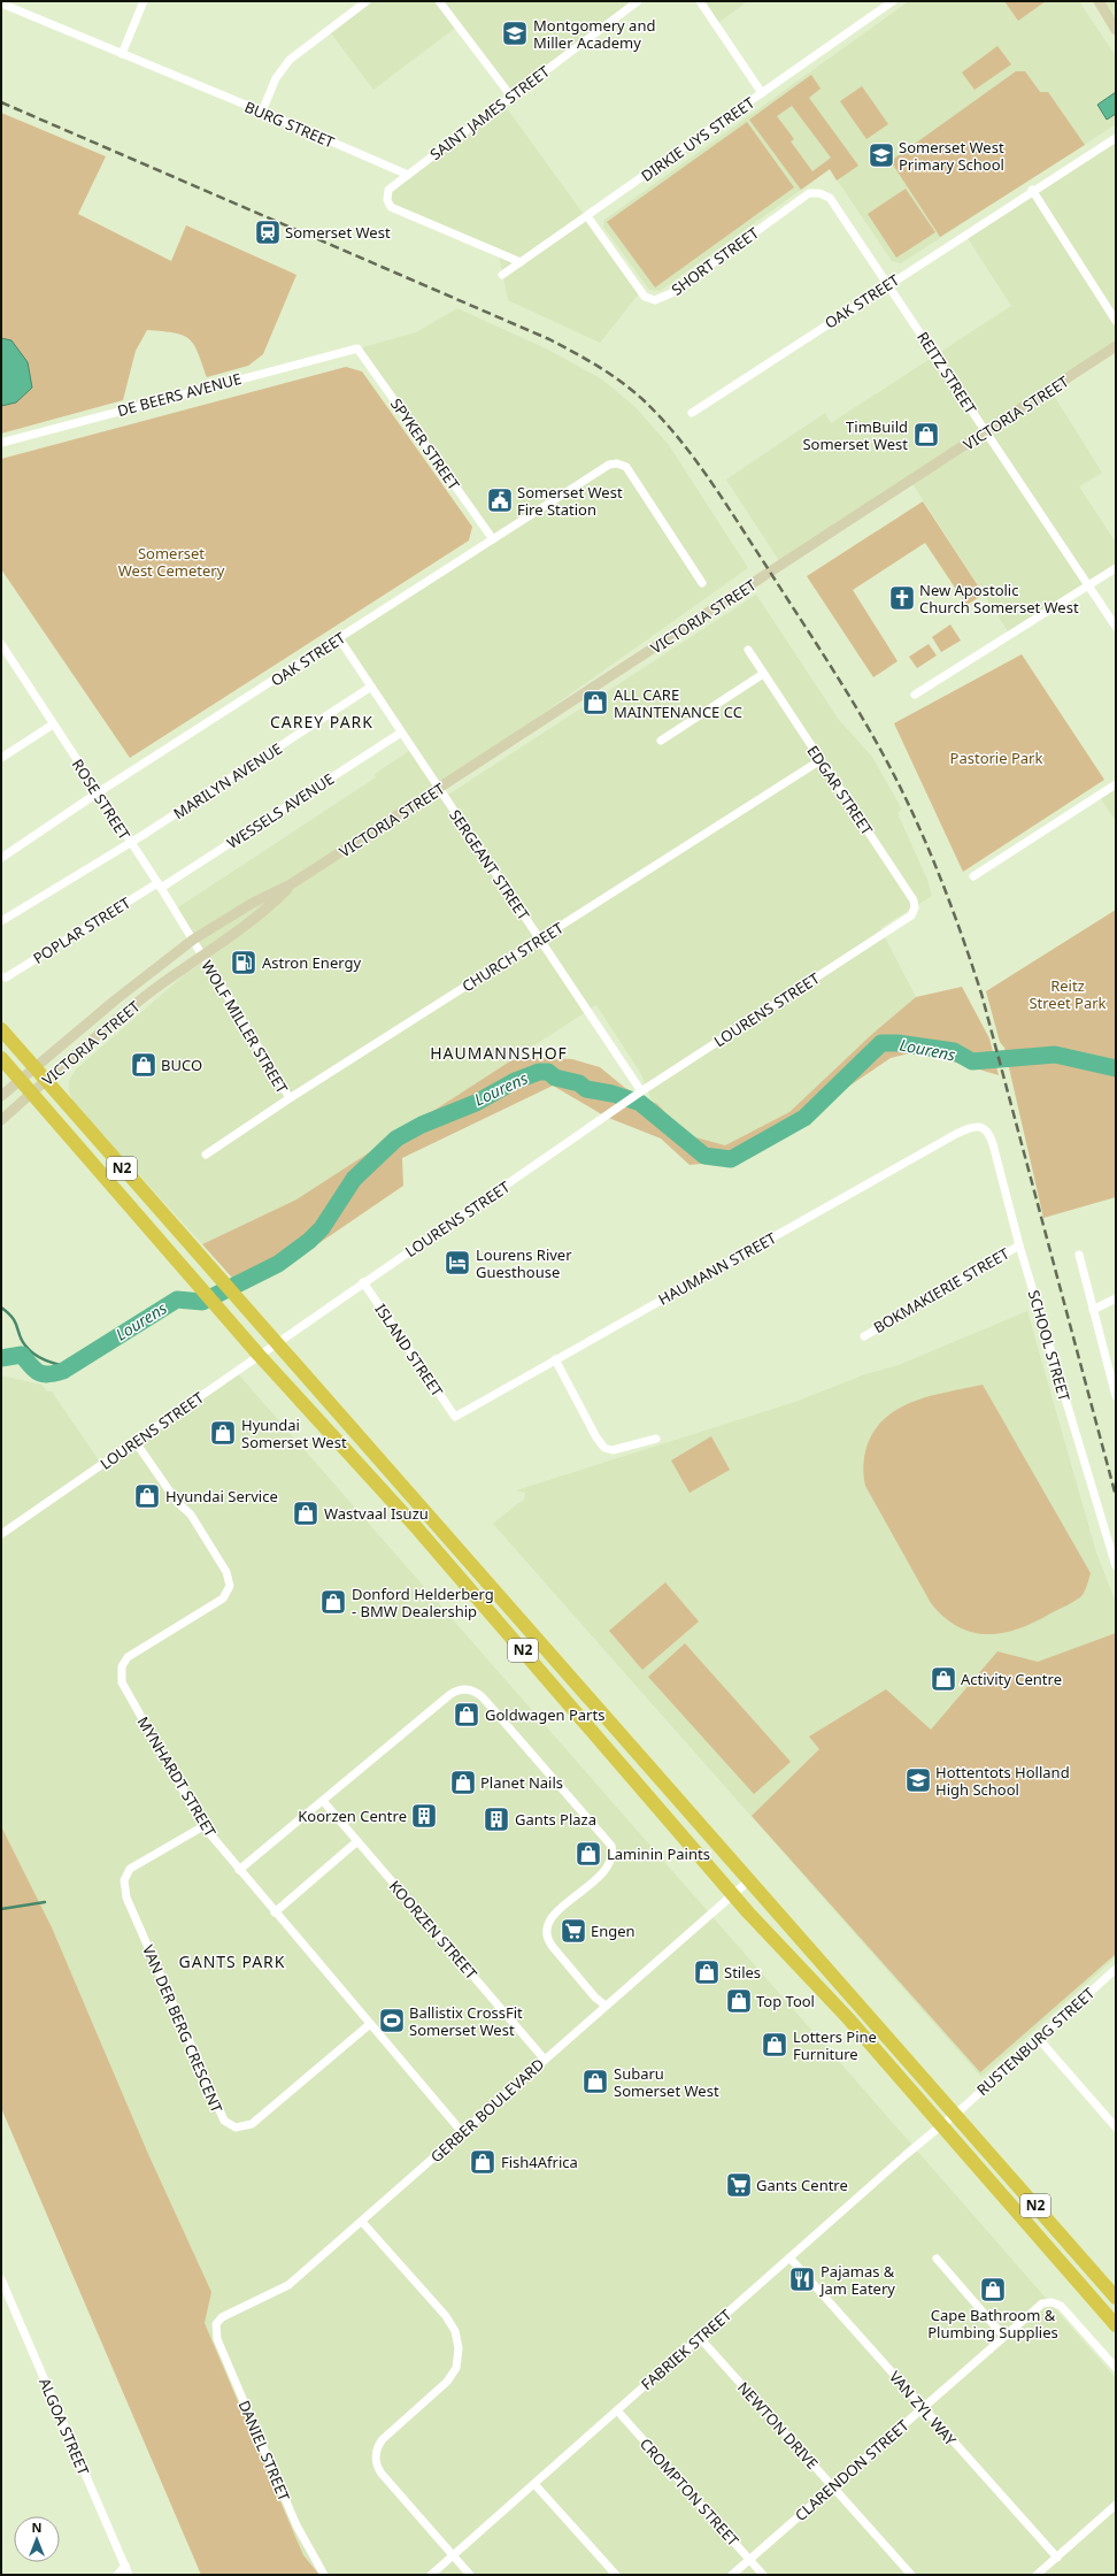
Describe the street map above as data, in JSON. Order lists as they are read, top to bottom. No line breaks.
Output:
{"streets":{"highway":["N2"],"main road":["VICTORIA STREET"],"street":["SAINT JAMES STREET","BURG STREET","DIRKIE UYS STREET","SHORT STREET","OAK STREET","REITZ STREET","DE BEERS AVENUE","SPYKER STREET","MARILYN AVENUE","EDGAR STREET","ROSE STREET","WESSELS AVENUE","SERGEANT STREET","POPLAR STREET","CHURCH STREET","LOURENS STREET","WOLF MILLER STREET","HAUMANN STREET","BOKMAKIERIE STREET","SCHOOL STREET","ISLAND STREET","MYNHARDT STREET","KOORZEN STREET","VAN DER BERG CRESCENT","RUSTENBURG STREET","GERBER BOULEVARD","FABRIEK STREET","VAN ZYL WAY","NEWTON DRIVE","ALGOA STREET","DANIEL STREET","CLARENDON STREET","CROMPTON STREET"]},"crossings":[["SAINT JAMES STREET","BURG STREET"],["DIRKIE UYS STREET","SHORT STREET"],["SHORT STREET","REITZ STREET"],["OAK STREET","REITZ STREET"],["OAK STREET","SPYKER STREET"],["OAK STREET","ROSE STREET"],["OAK STREET","SERGEANT STREET"],["REITZ STREET","VICTORIA STREET"],["DE BEERS AVENUE","SPYKER STREET"],["VICTORIA STREET","ROSE STREET"],["VICTORIA STREET","SERGEANT STREET"],["VICTORIA STREET","WOLF MILLER STREET"],["VICTORIA STREET","N2"],["MARILYN AVENUE","ROSE STREET"],["MARILYN AVENUE","SERGEANT STREET"],["EDGAR STREET","CHURCH STREET"],["EDGAR STREET","LOURENS STREET"],["ROSE STREET","WESSELS AVENUE"],["ROSE STREET","POPLAR STREET"],["ROSE STREET","WOLF MILLER STREET"],["WESSELS AVENUE","SERGEANT STREET"],["WESSELS AVENUE","POPLAR STREET"],["SERGEANT STREET","CHURCH STREET"],["SERGEANT STREET","LOURENS STREET"],["CHURCH STREET","WOLF MILLER STREET"],["LOURENS STREET","N2"],["LOURENS STREET","ISLAND STREET"],["LOURENS STREET","MYNHARDT STREET"],["N2","RUSTENBURG STREET"],["N2","GERBER BOULEVARD"],["N2","FABRIEK STREET"],["HAUMANN STREET","SCHOOL STREET"],["HAUMANN STREET","ISLAND STREET"],["BOKMAKIERIE STREET","SCHOOL STREET"],["MYNHARDT STREET","VAN DER BERG CRESCENT"],["MYNHARDT STREET","GERBER BOULEVARD"],["KOORZEN STREET","GERBER BOULEVARD"],["RUSTENBURG STREET","FABRIEK STREET"],["GERBER BOULEVARD","DANIEL STREET"],["FABRIEK STREET","VAN ZYL WAY"],["FABRIEK STREET","NEWTON DRIVE"],["FABRIEK STREET","CROMPTON STREET"],["VAN ZYL WAY","CLARENDON STREET"],["NEWTON DRIVE","CLARENDON STREET"],["CLARENDON STREET","CROMPTON STREET"]],"districts":["CAREY PARK","HAUMANNSHOF","GANTS PARK"],"water":["Lourens"],"parks":["Somerset West Cemetery","Pastorie Park","Reitz Street Park"],"places":{"school or university":["Montgomery and Miller Academy","Somerset West Primary School","Hottentots Holland High School"],"station":["Somerset West"],"shop":["TimBuild Somerset West","ALL CARE MAINTENANCE CC","BUCO","Hyundai Somerset West","Hyundai Service","Wastvaal Isuzu","Donford Helderberg - BMW Dealership","Activity Centre","Goldwagen Parts","Planet Nails","Laminin Paints","Stiles","Top Tool","Lotters Pine Furniture","Subaru Somerset West","Fish4Africa","Cape Bathroom & Plumbing Supplies"],"public building":["Somerset West Fire Station"],"church":["New Apostolic Church Somerset West"],"fuel station":["Astron Energy"],"hotel":["Lourens River Guesthouse"],"building":["Koorzen Centre","Gants Plaza"],"supermarket":["Engen","Gants Centre"],"sports":["Ballistix CrossFit Somerset West"],"restaurant":["Pajamas & Jam Eatery"]},"north":"top"}
